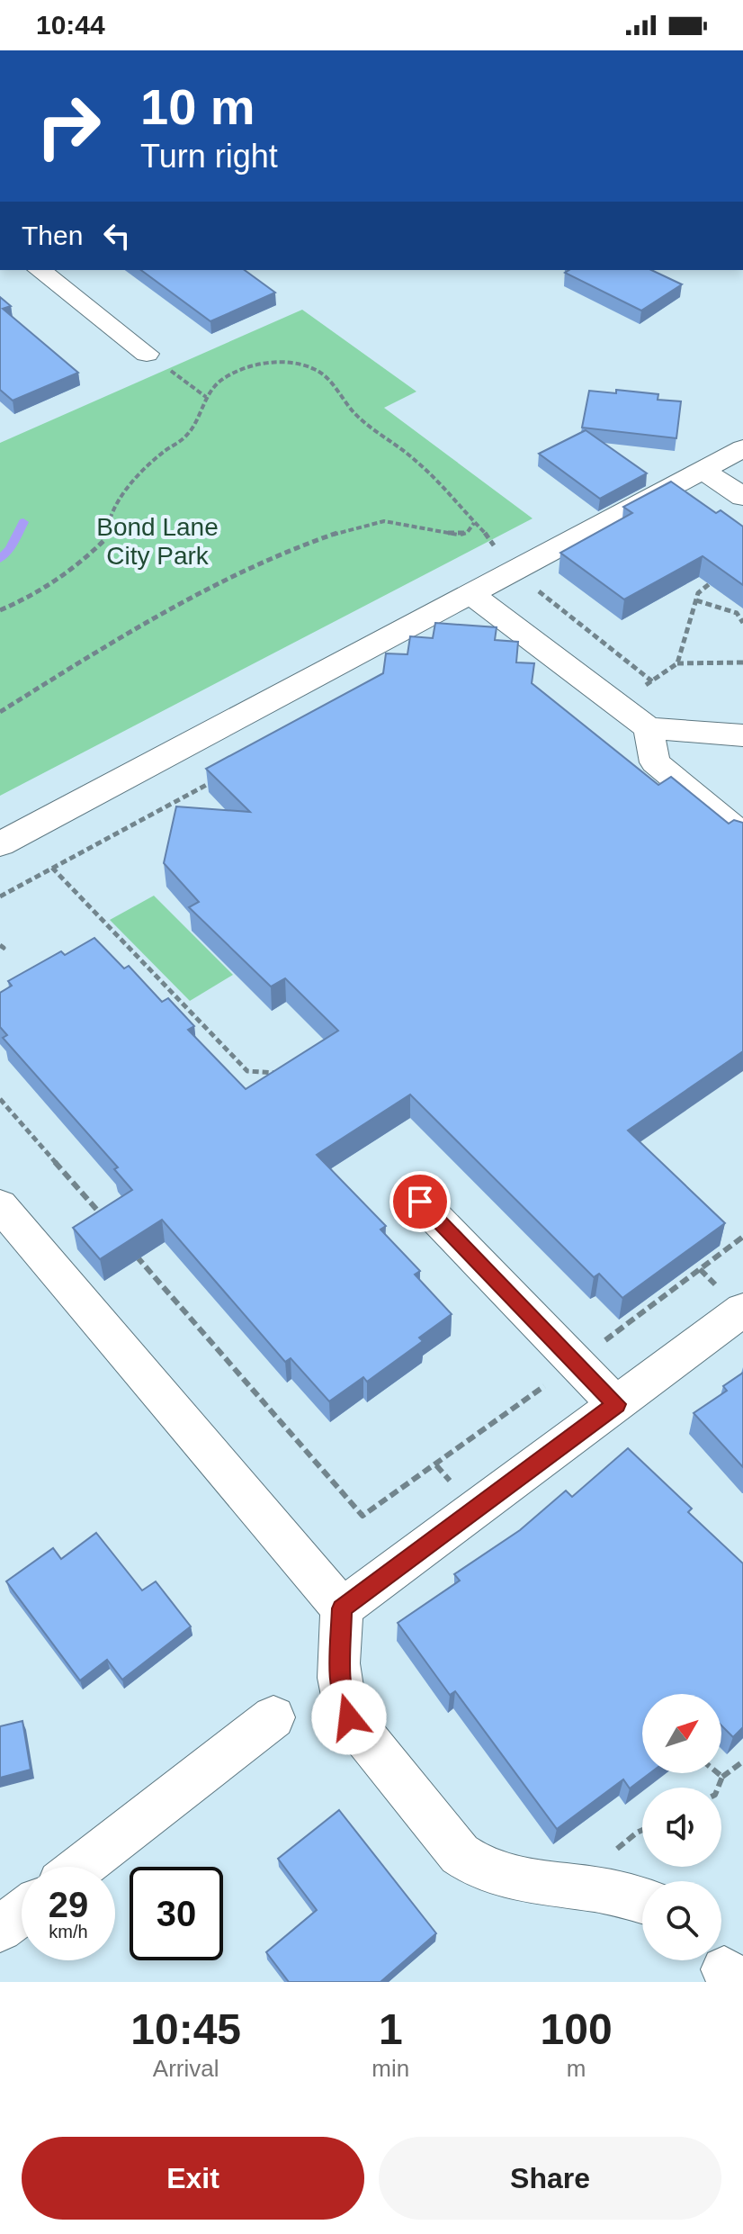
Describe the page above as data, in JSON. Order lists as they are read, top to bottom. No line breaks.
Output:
{"parks":["Bond Lane City Park"],"north":"top right","page":{"status":"10:44","turn":["10 m","Turn right"],"then":"Then","speed":"29 km/h","limit":"30","eta":["10:45","Arrival","1","min","100","m"],"buttons":["Exit","Share"]}}
